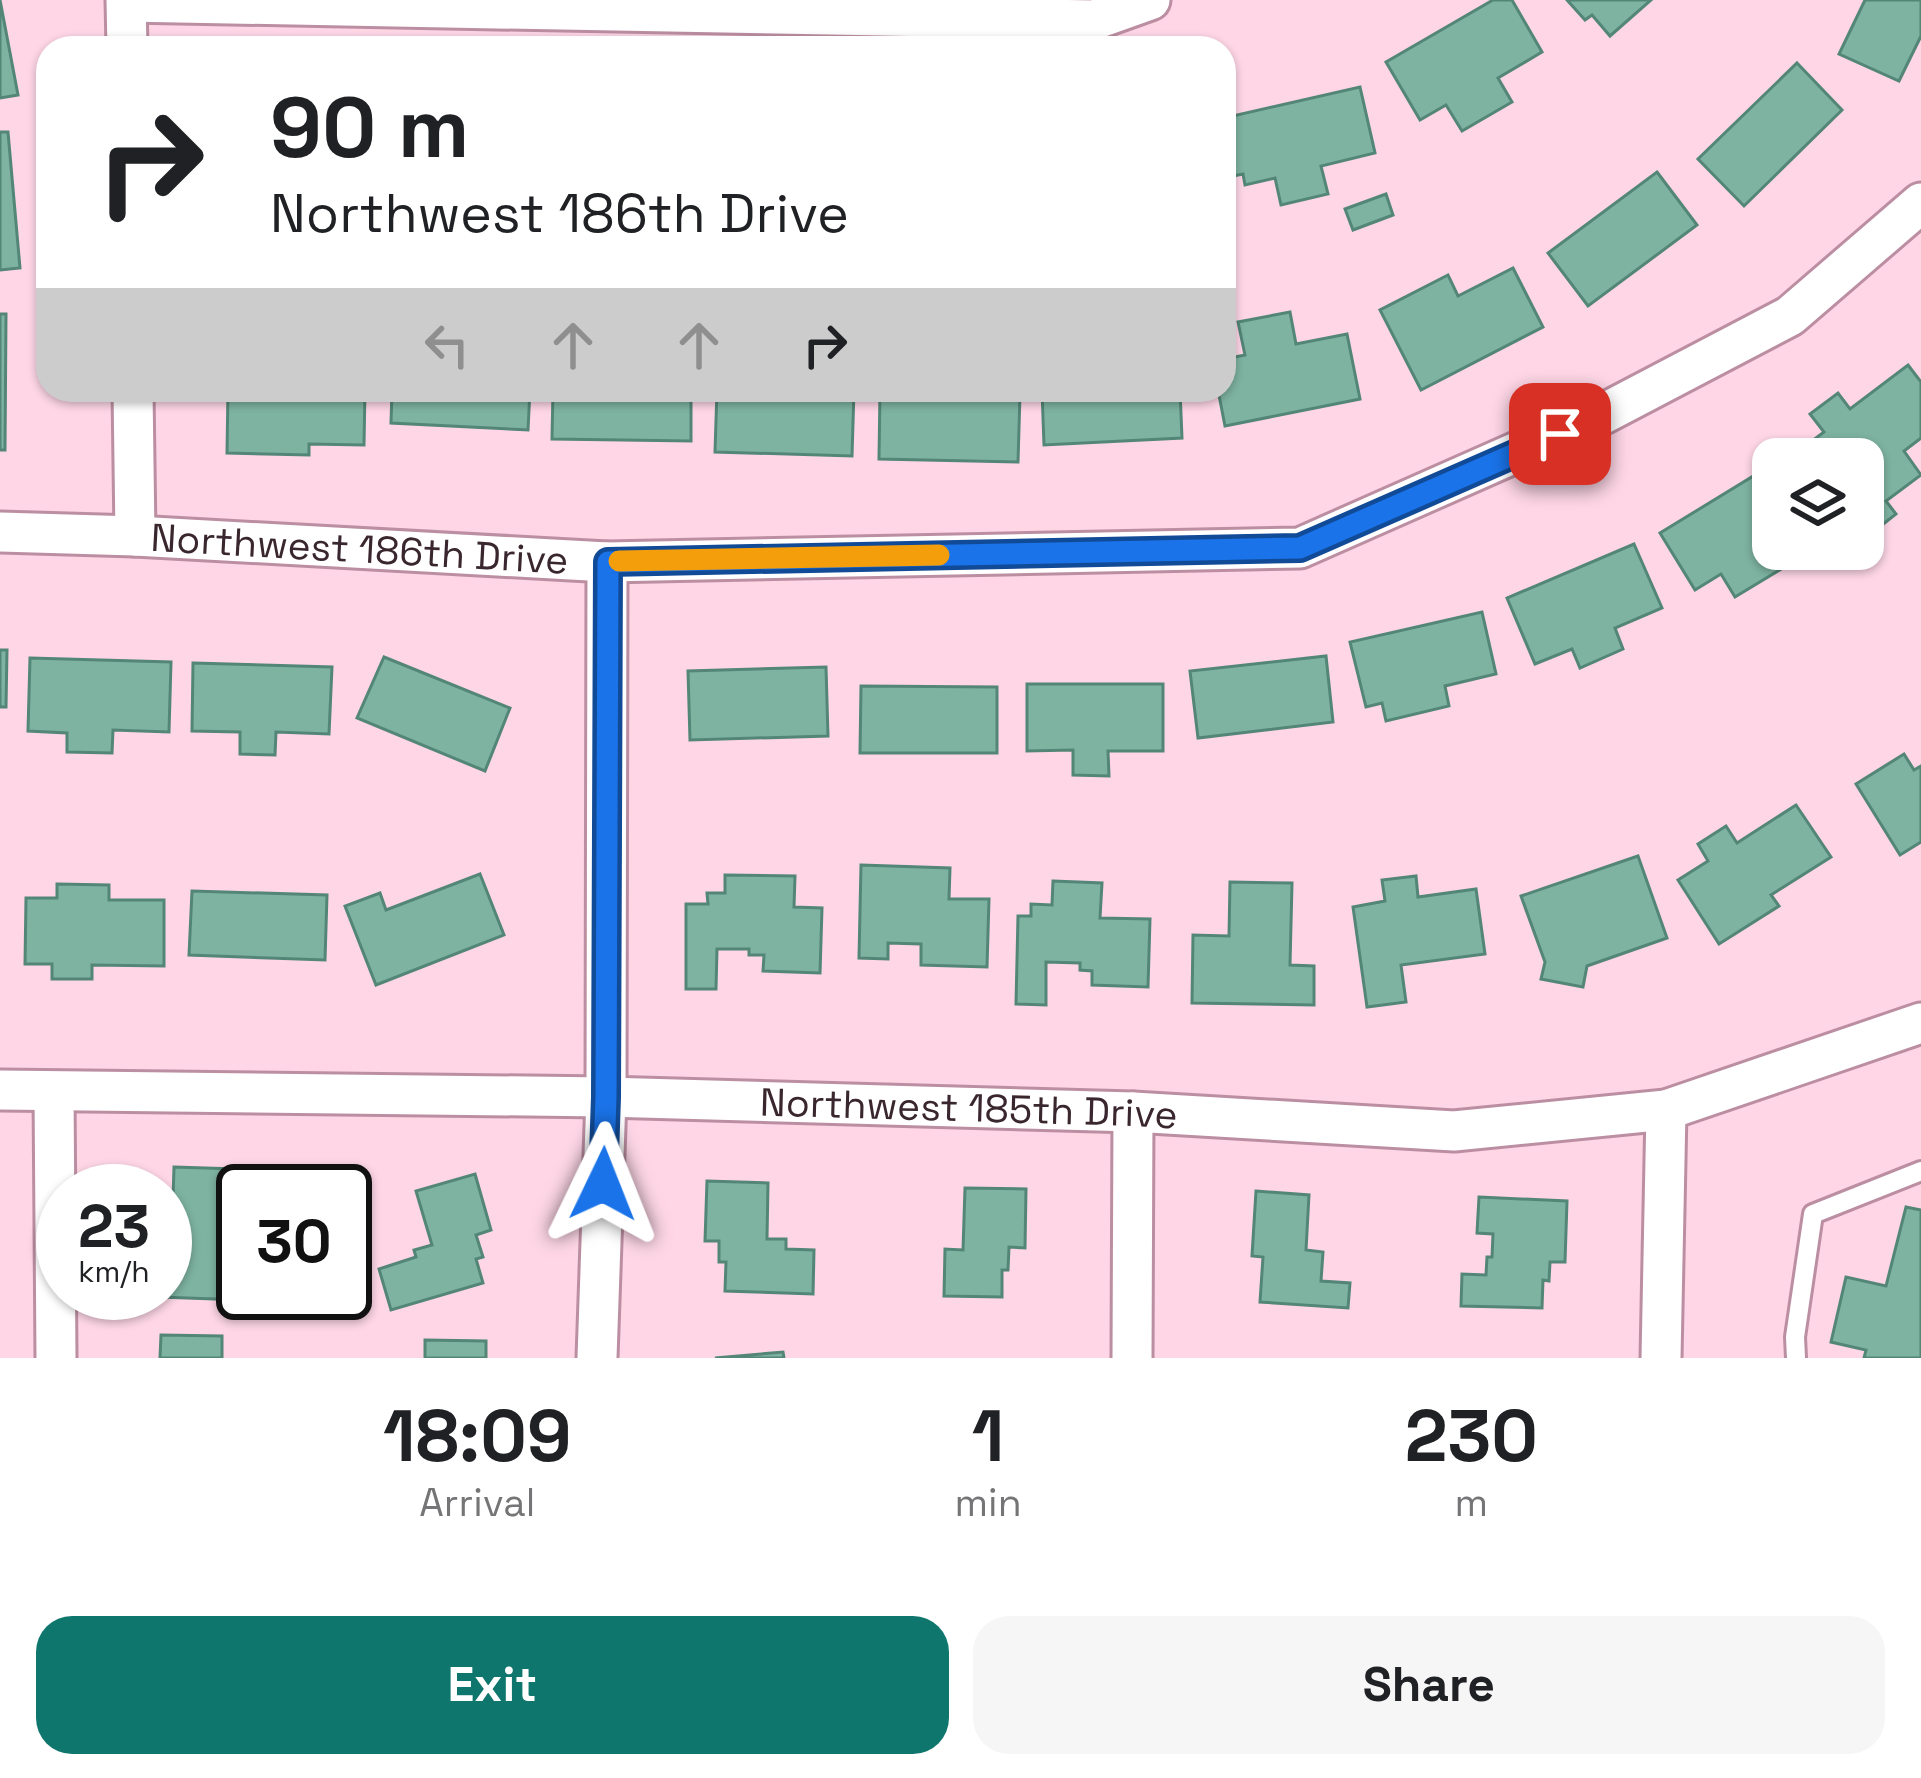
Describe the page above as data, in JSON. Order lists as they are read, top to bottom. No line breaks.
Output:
{"streets":{"street":["Northwest 186th Drive","Northwest 185th Drive"]},"page":{"turn":["90 m","Northwest 186th Drive"],"speed":"23 km/h","limit":"30","eta":["18:09","Arrival","1","min","230","m"],"buttons":["Exit","Share"]}}
